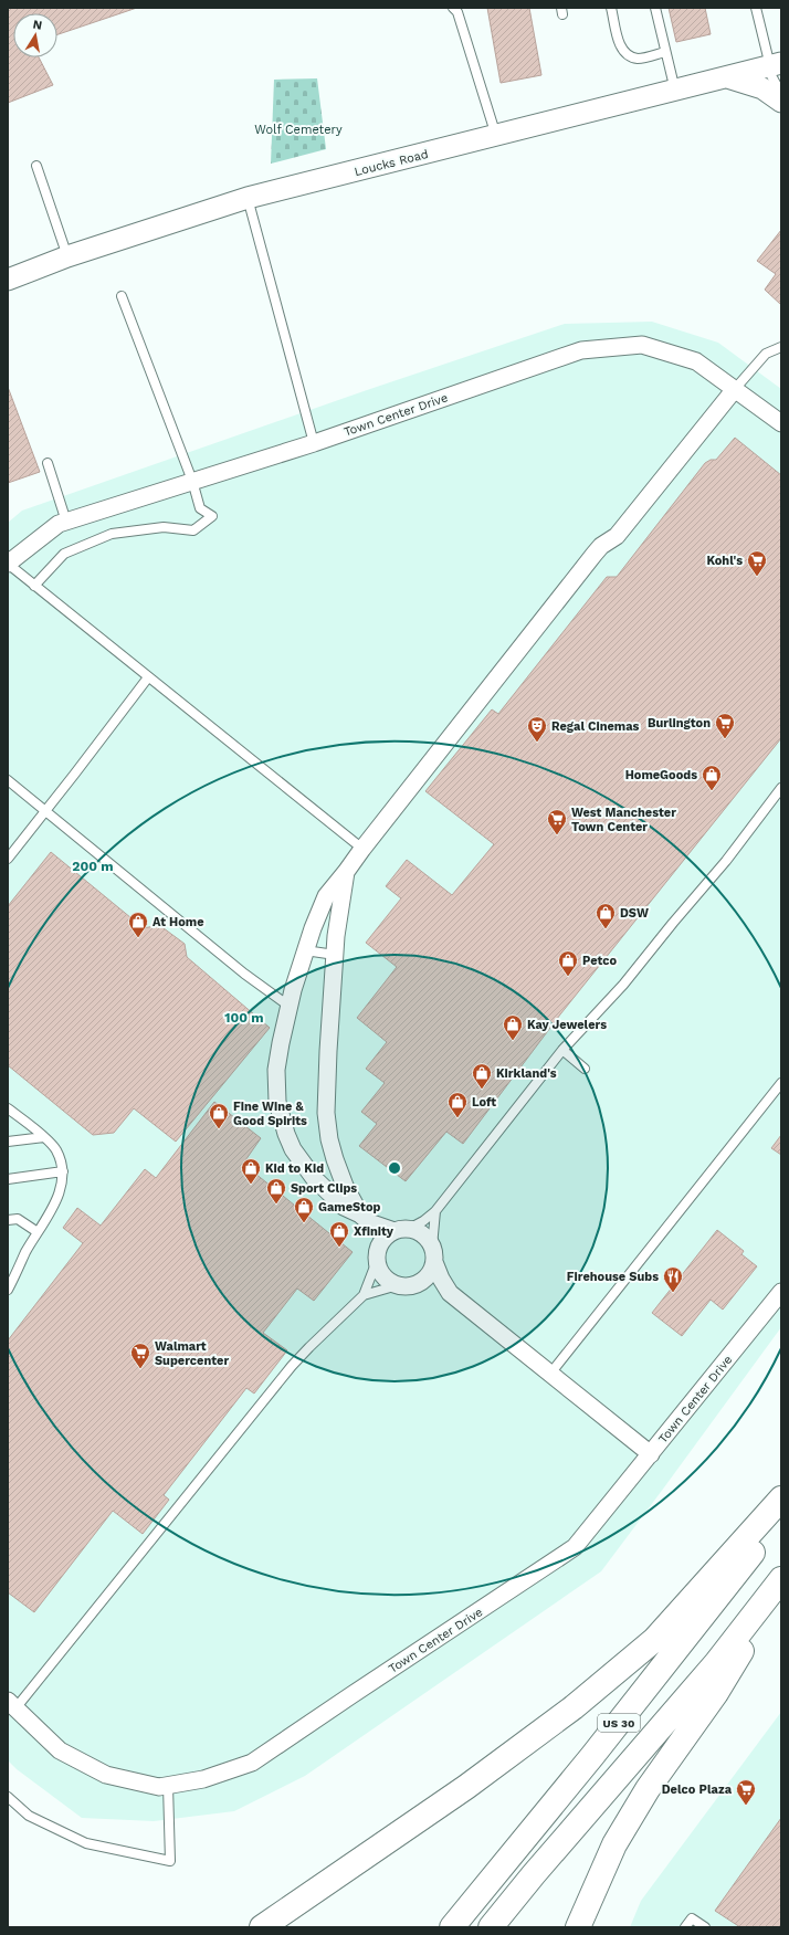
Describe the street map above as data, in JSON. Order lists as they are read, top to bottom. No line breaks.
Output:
{"streets":{"highway":["US 30"],"street":["Loucks Road","Town Center Drive"]},"parks":["Wolf Cemetery"],"places":{"supermarket":["Kohl's","Burlington","West Manchester Town Center","Walmart Supercenter","Delco Plaza"],"theatre":["Regal Cinemas"],"shop":["HomeGoods","DSW","At Home","Petco","Kay Jewelers","Kirkland's","Loft","Fine Wine & Good Spirits","Kid to Kid","Sport Clips","GameStop","Xfinity"],"restaurant":["Firehouse Subs"]},"north":"top","rings":["200 m","100 m"]}
